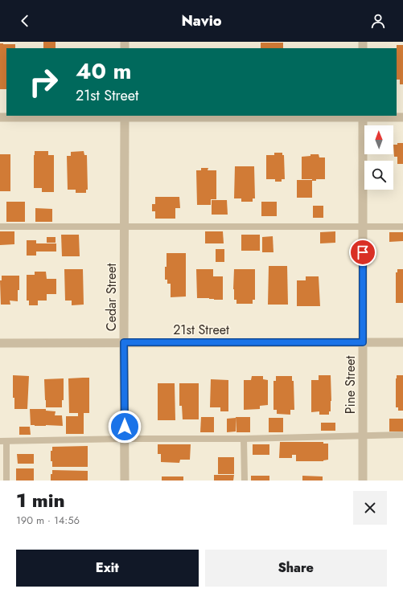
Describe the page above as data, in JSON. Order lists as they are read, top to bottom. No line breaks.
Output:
{"streets":{"street":["Cedar Street","21st Street","Pine Street"]},"crossings":[["Cedar Street","21st Street"],["21st Street","Pine Street"]],"north":"top","page":{"header":"Navio","turn":["40 m","21st Street"],"heading":["1 min","190 m · 14:56"],"buttons":["Exit","Share"]}}
